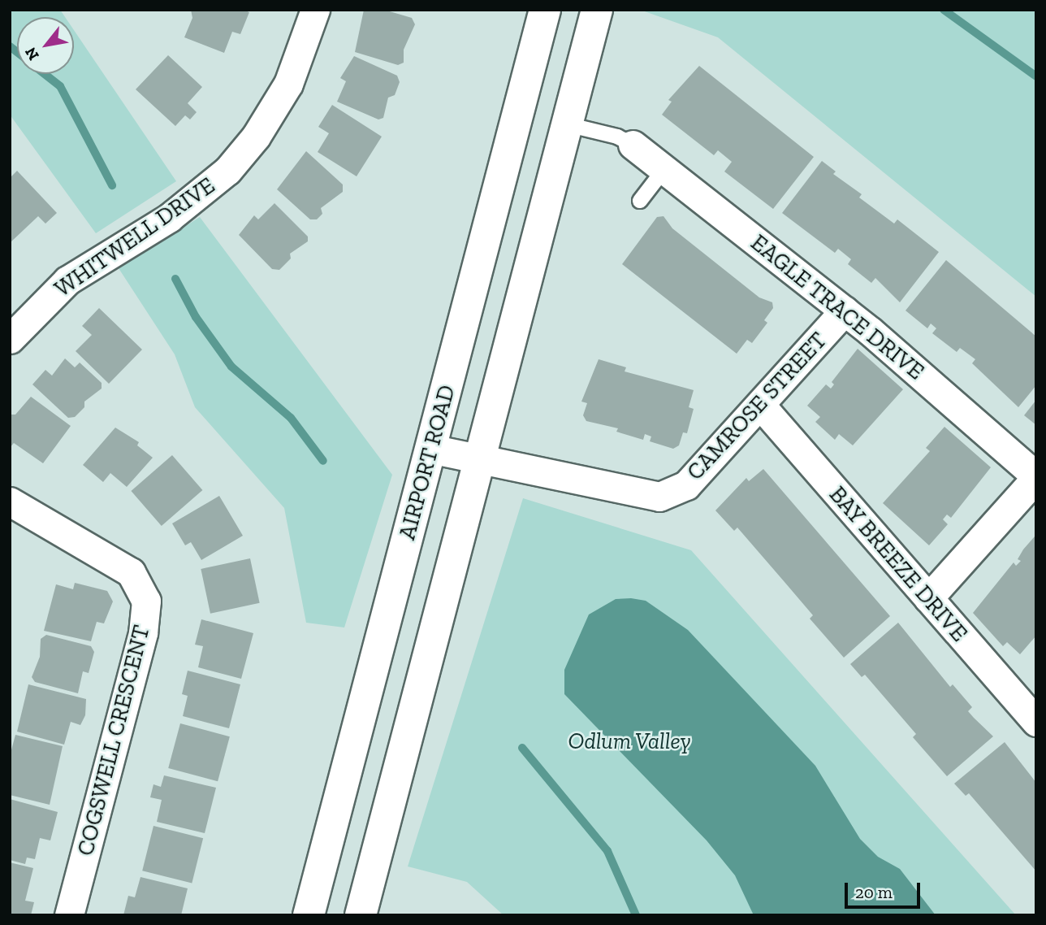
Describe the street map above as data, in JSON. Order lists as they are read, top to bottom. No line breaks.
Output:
{"streets":{"main road":["AIRPORT ROAD"],"street":["WHITWELL DRIVE","EAGLE TRACE DRIVE","CAMROSE STREET","BAY BREEZE DRIVE","COGSWELL CRESCENT"]},"crossings":[["EAGLE TRACE DRIVE","CAMROSE STREET"],["CAMROSE STREET","AIRPORT ROAD"],["CAMROSE STREET","BAY BREEZE DRIVE"]],"parks":["Odlum Valley"],"scale_bar":"20 m","north":"bottom left"}
